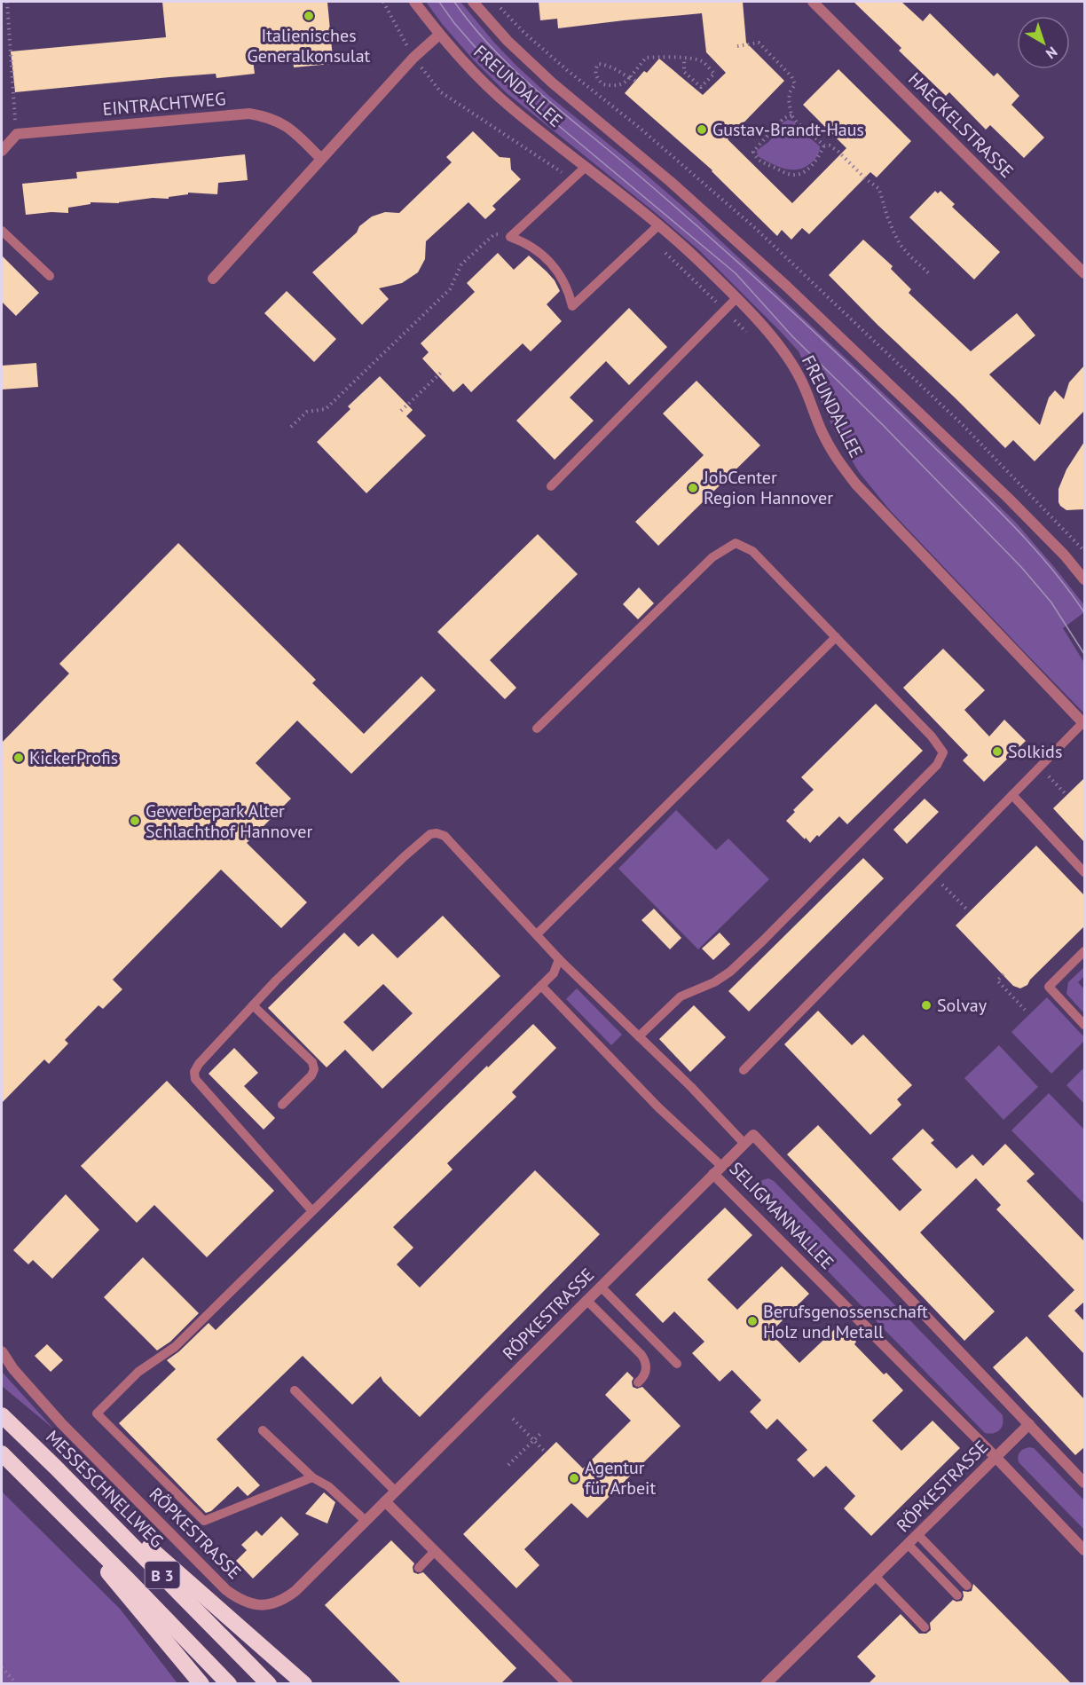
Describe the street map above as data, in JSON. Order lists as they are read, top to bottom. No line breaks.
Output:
{"streets":{"highway":["MESSESCHNELLWEG","B 3"],"street":["FREUNDALLEE","EINTRACHTWEG","HAECKELSTRASSE","SELIGMANNALLEE","RÖPKESTRASSE"]},"crossings":[["SELIGMANNALLEE","RÖPKESTRASSE"]],"places":["Italienisches Generalkonsulat","Gustav-Brandt-Haus","JobCenter Region Hannover","Solkids","KickerProfis","Gewerbepark Alter Schlachthof Hannover","Solvay","Berufsgenossenschaft Holz und Metall","Agentur für Arbeit"],"north":"bottom right"}
